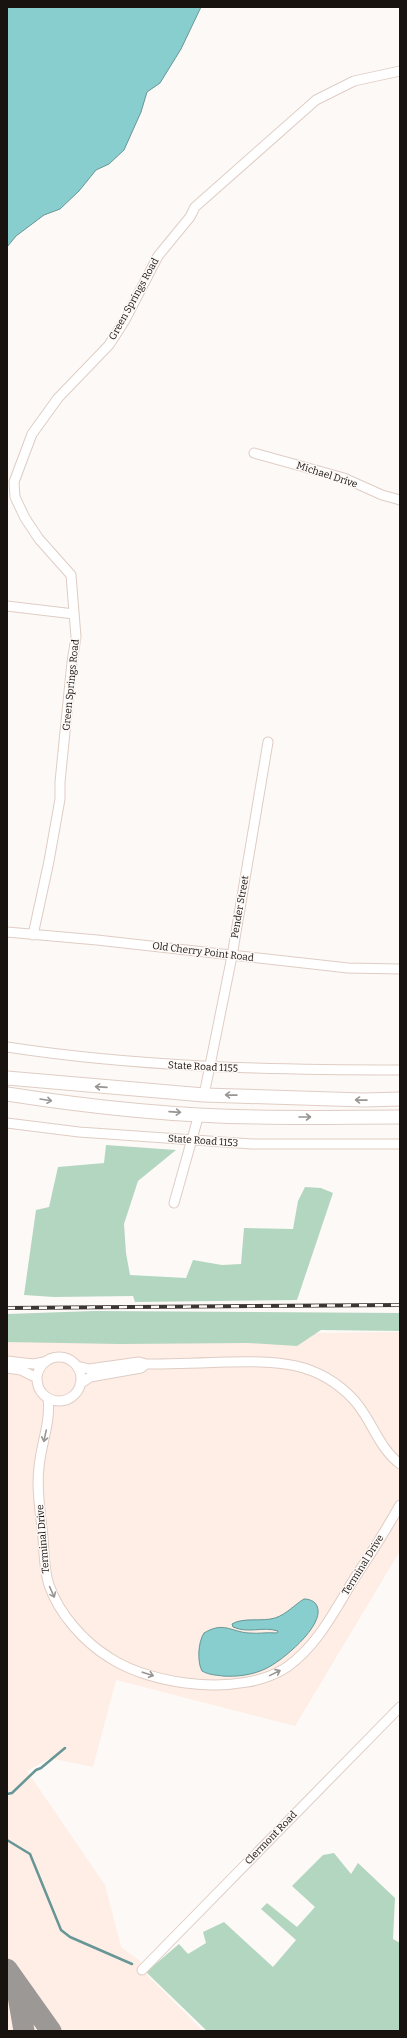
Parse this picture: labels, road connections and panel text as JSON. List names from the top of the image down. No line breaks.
{"streets":{"street":["Green Springs Road","Michael Drive","Pender Street","Old Cherry Point Road","State Road 1155","State Road 1153","Terminal Drive","Clermont Road"]},"crossings":[["Green Springs Road","Old Cherry Point Road"],["Pender Street","Old Cherry Point Road"],["Pender Street","State Road 1155"]]}
